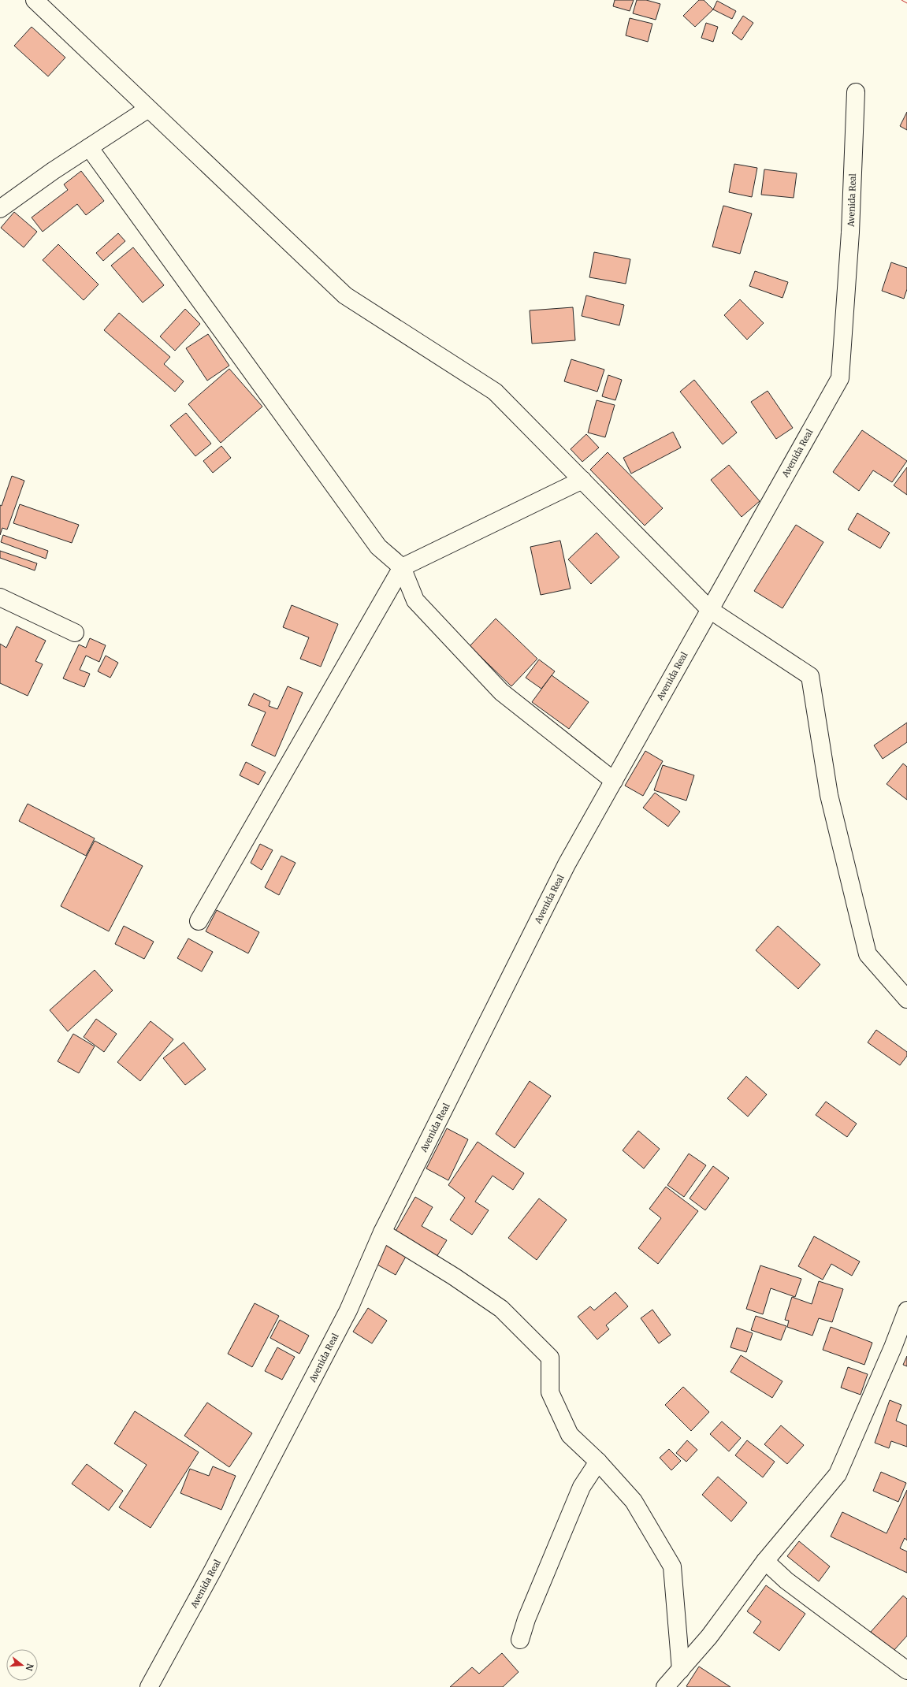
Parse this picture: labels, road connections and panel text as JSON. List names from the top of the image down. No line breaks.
{"streets":{"street":["Avenida Real"]},"north":"right"}
